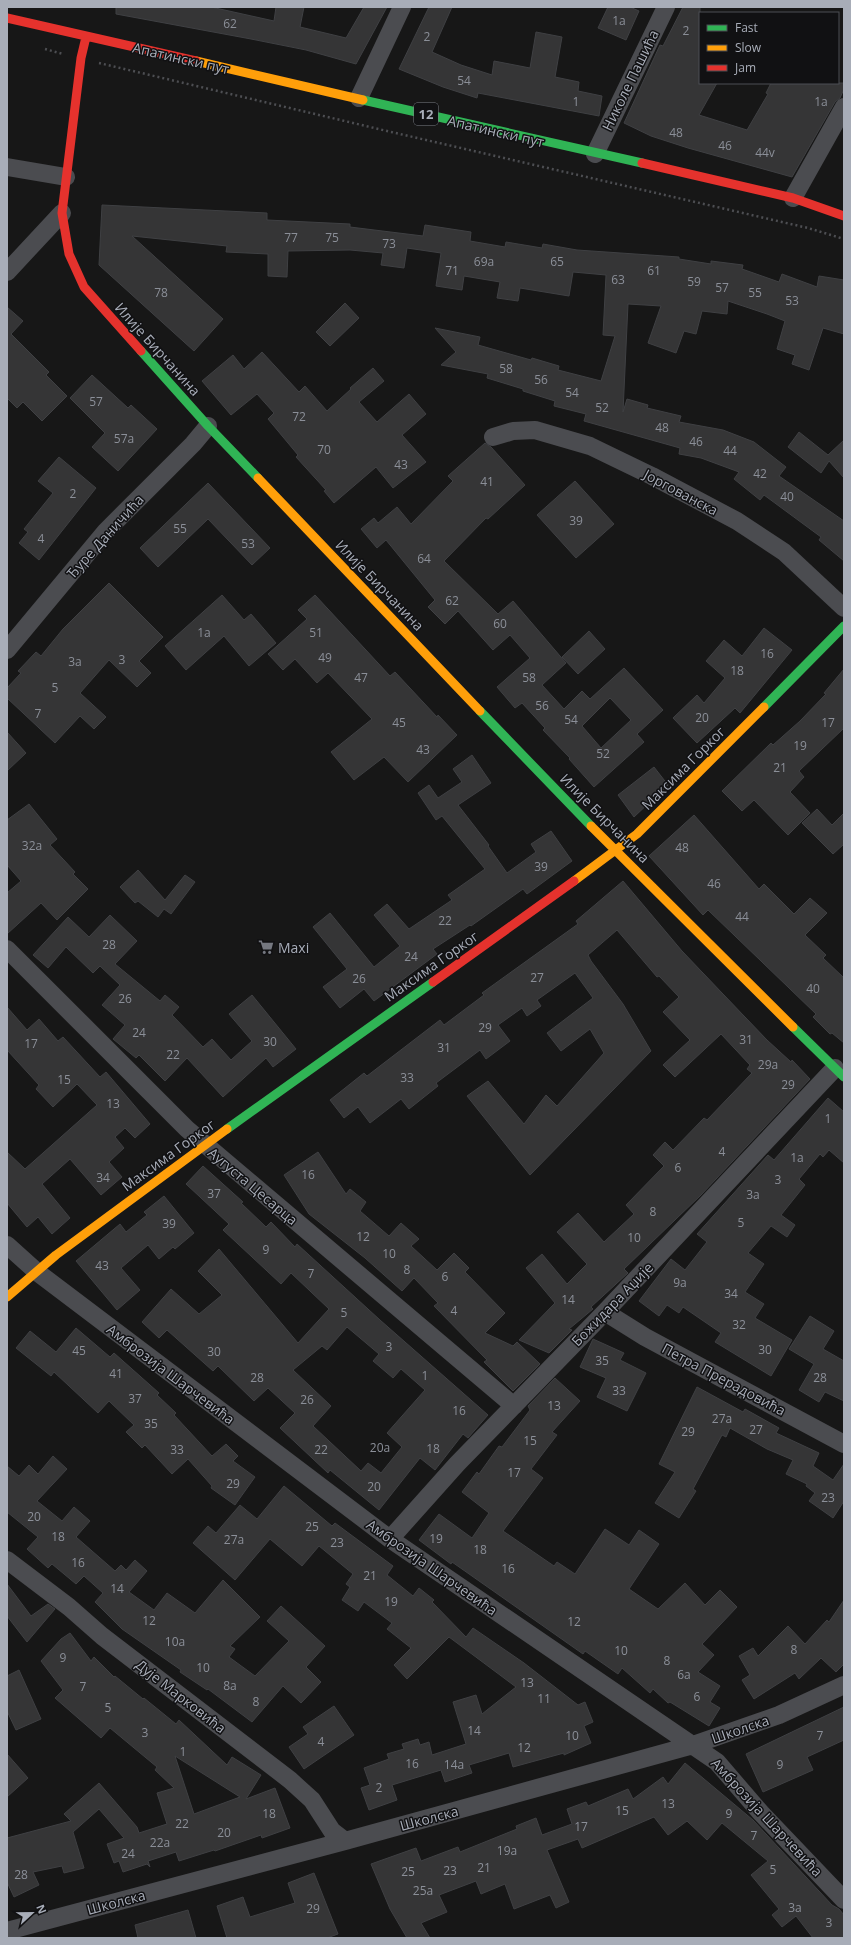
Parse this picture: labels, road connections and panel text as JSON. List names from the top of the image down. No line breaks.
{"streets":{"street":["Апатински пут","Николе Пашића","12","Илије Бирчанина","Јоргованска","Ђуре Даничића","Максима Горког","Аугуста Цесарца","Божидара Аџије","Амброзија Шарчевића","Петра Прерадовића","Дује Марковића","Школска"]},"crossings":[["Апатински пут","Николе Пашића"],["Апатински пут","Илије Бирчанина"],["Илије Бирчанина","Ђуре Даничића"],["Илије Бирчанина","Максима Горког"],["Илије Бирчанина","Божидара Аџије"],["Максима Горког","Аугуста Цесарца"],["Максима Горког","Амброзија Шарчевића"],["Аугуста Цесарца","Божидара Аџије"],["Божидара Аџије","Амброзија Шарчевића"],["Божидара Аџије","Петра Прерадовића"],["Амброзија Шарчевића","Школска"],["Дује Марковића","Школска"]],"places":{"supermarket":["Maxi"]},"house_numbers":["1a","62","2","2","54","1","1a","48","46","44v","77","75","73","69a","65","71","61","63","59","57","78","55","53","58","56","54","57","52","72","48","57a","46","70","44","43","42","41","2","40","39","55","4","53","64","62","60","1a","51","16","49","3","3a","18","47","58","5","56","7","20","54","45","17","19","43","52","21","32a","48","39","46","44","22","28","24","27","26","40","26","29","24","31","30","17","31","22","29a","33","15","29","13","1","4","1a","6","16","34","3","37","3a","8","5","39","12","10","9","10","43","8","7","6","9a","34","14","4","5","32","3","30","45","30","35","41","1","28","28","33","37","26","13","16","27a","35","27","29","15","20a","18","33","22","17","29","20","23","20","25","18","19","27a","23","18","16","16","21","14","19","12","12","10a","8","10","9","8","10","6a","13","8a","7","6","11","8","5","14","3","10","7","4","12","1","16","14a","9","2","13","15","18","9","22","17","20","7","22a","19a","24","21","5","23","25","28","25a","3a","29","3"],"legend":["Fast","Slow","Jam"],"north":"right"}
